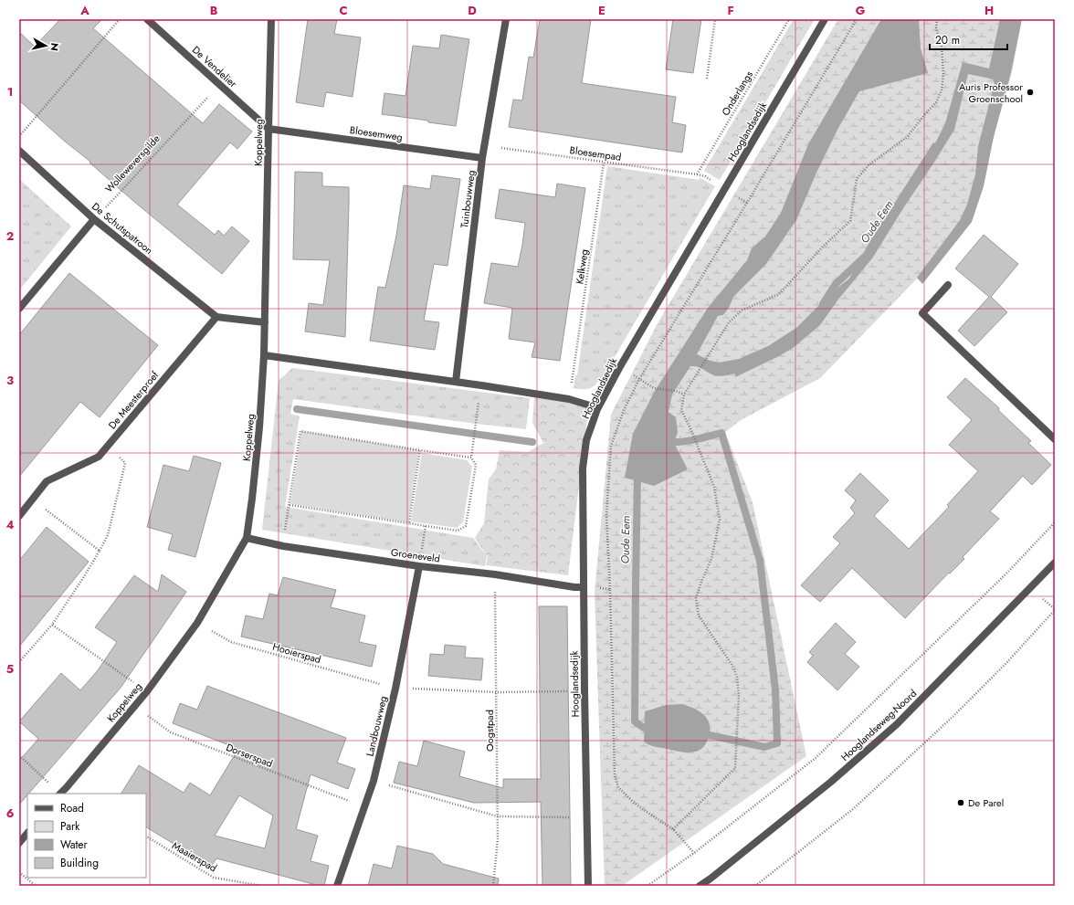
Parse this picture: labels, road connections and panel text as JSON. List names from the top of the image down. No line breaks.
{"streets":{"street":["De Vendelier","Hooglandsedijk","Bloesemweg","Koppelweg","Tuinbouwweg","De Schutspatroon","De Meesterproef","Groeneveld","Hooglandseweg-Noord","Landbouwweg"],"path":["Onderlangs","Bloesempad","Wolleweversgilde","Kelkweg","Hooierspad","Oogstpad","Dorserspad","Maaierspad"]},"crossings":[["De Vendelier","Bloesemweg"],["De Vendelier","Koppelweg"],["De Vendelier","Wolleweversgilde"],["Onderlangs","Bloesempad"],["Hooglandsedijk","Groeneveld"],["Hooglandsedijk","Hooierspad"],["Bloesemweg","Koppelweg"],["Bloesemweg","Tuinbouwweg"],["Koppelweg","Groeneveld"],["Koppelweg","Hooierspad"],["Koppelweg","Dorserspad"],["Bloesempad","Tuinbouwweg"],["Bloesempad","Kelkweg"],["Wolleweversgilde","De Schutspatroon"],["De Schutspatroon","De Meesterproef"],["Groeneveld","Landbouwweg"],["Groeneveld","Oogstpad"],["Hooierspad","Landbouwweg"],["Hooierspad","Oogstpad"],["Landbouwweg","Dorserspad"]],"water":["Oude Eem"],"places":["Auris Professor Groenschool","De Parel"],"legend":["Road","Park","Water","Building"],"scale_bar":"20 m","north":"right","grid":{"columns":["A","B","C","D","E","F","G","H"],"rows":["1","2","3","4","5","6"]}}
